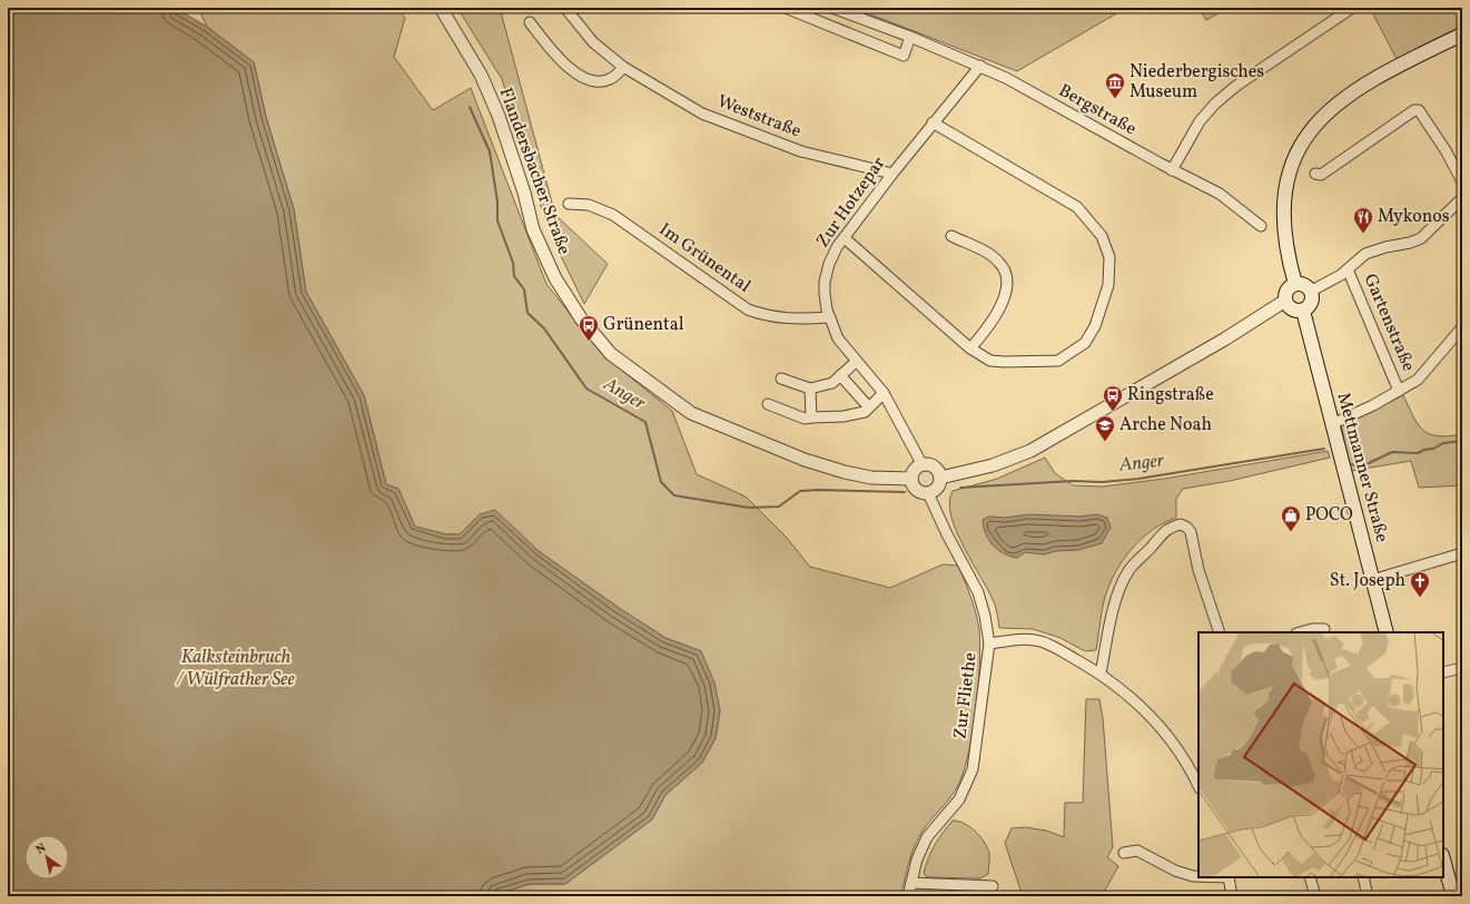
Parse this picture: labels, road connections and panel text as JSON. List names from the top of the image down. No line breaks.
{"streets":{"main road":["Mettmanner Straße"],"street":["Bergstraße","Weststraße","Flandersbacher Straße","Zur Hotzepar","Im Grünental","Gartenstraße","Zur Fliethe"]},"crossings":[["Bergstraße","Zur Hotzepar"],["Weststraße","Zur Hotzepar"],["Flandersbacher Straße","Zur Hotzepar"],["Flandersbacher Straße","Zur Fliethe"],["Zur Hotzepar","Im Grünental"],["Zur Hotzepar","Zur Fliethe"]],"water":["Anger","Kalksteinbruch / Wülfrather See"],"places":{"museum":["Niederbergisches Museum"],"restaurant":["Mykonos"],"bus stop":["Grünental","Ringstraße"],"school or university":["Arche Noah"],"shop":["POCO"],"church":["St. Joseph"]},"north":"top left"}
